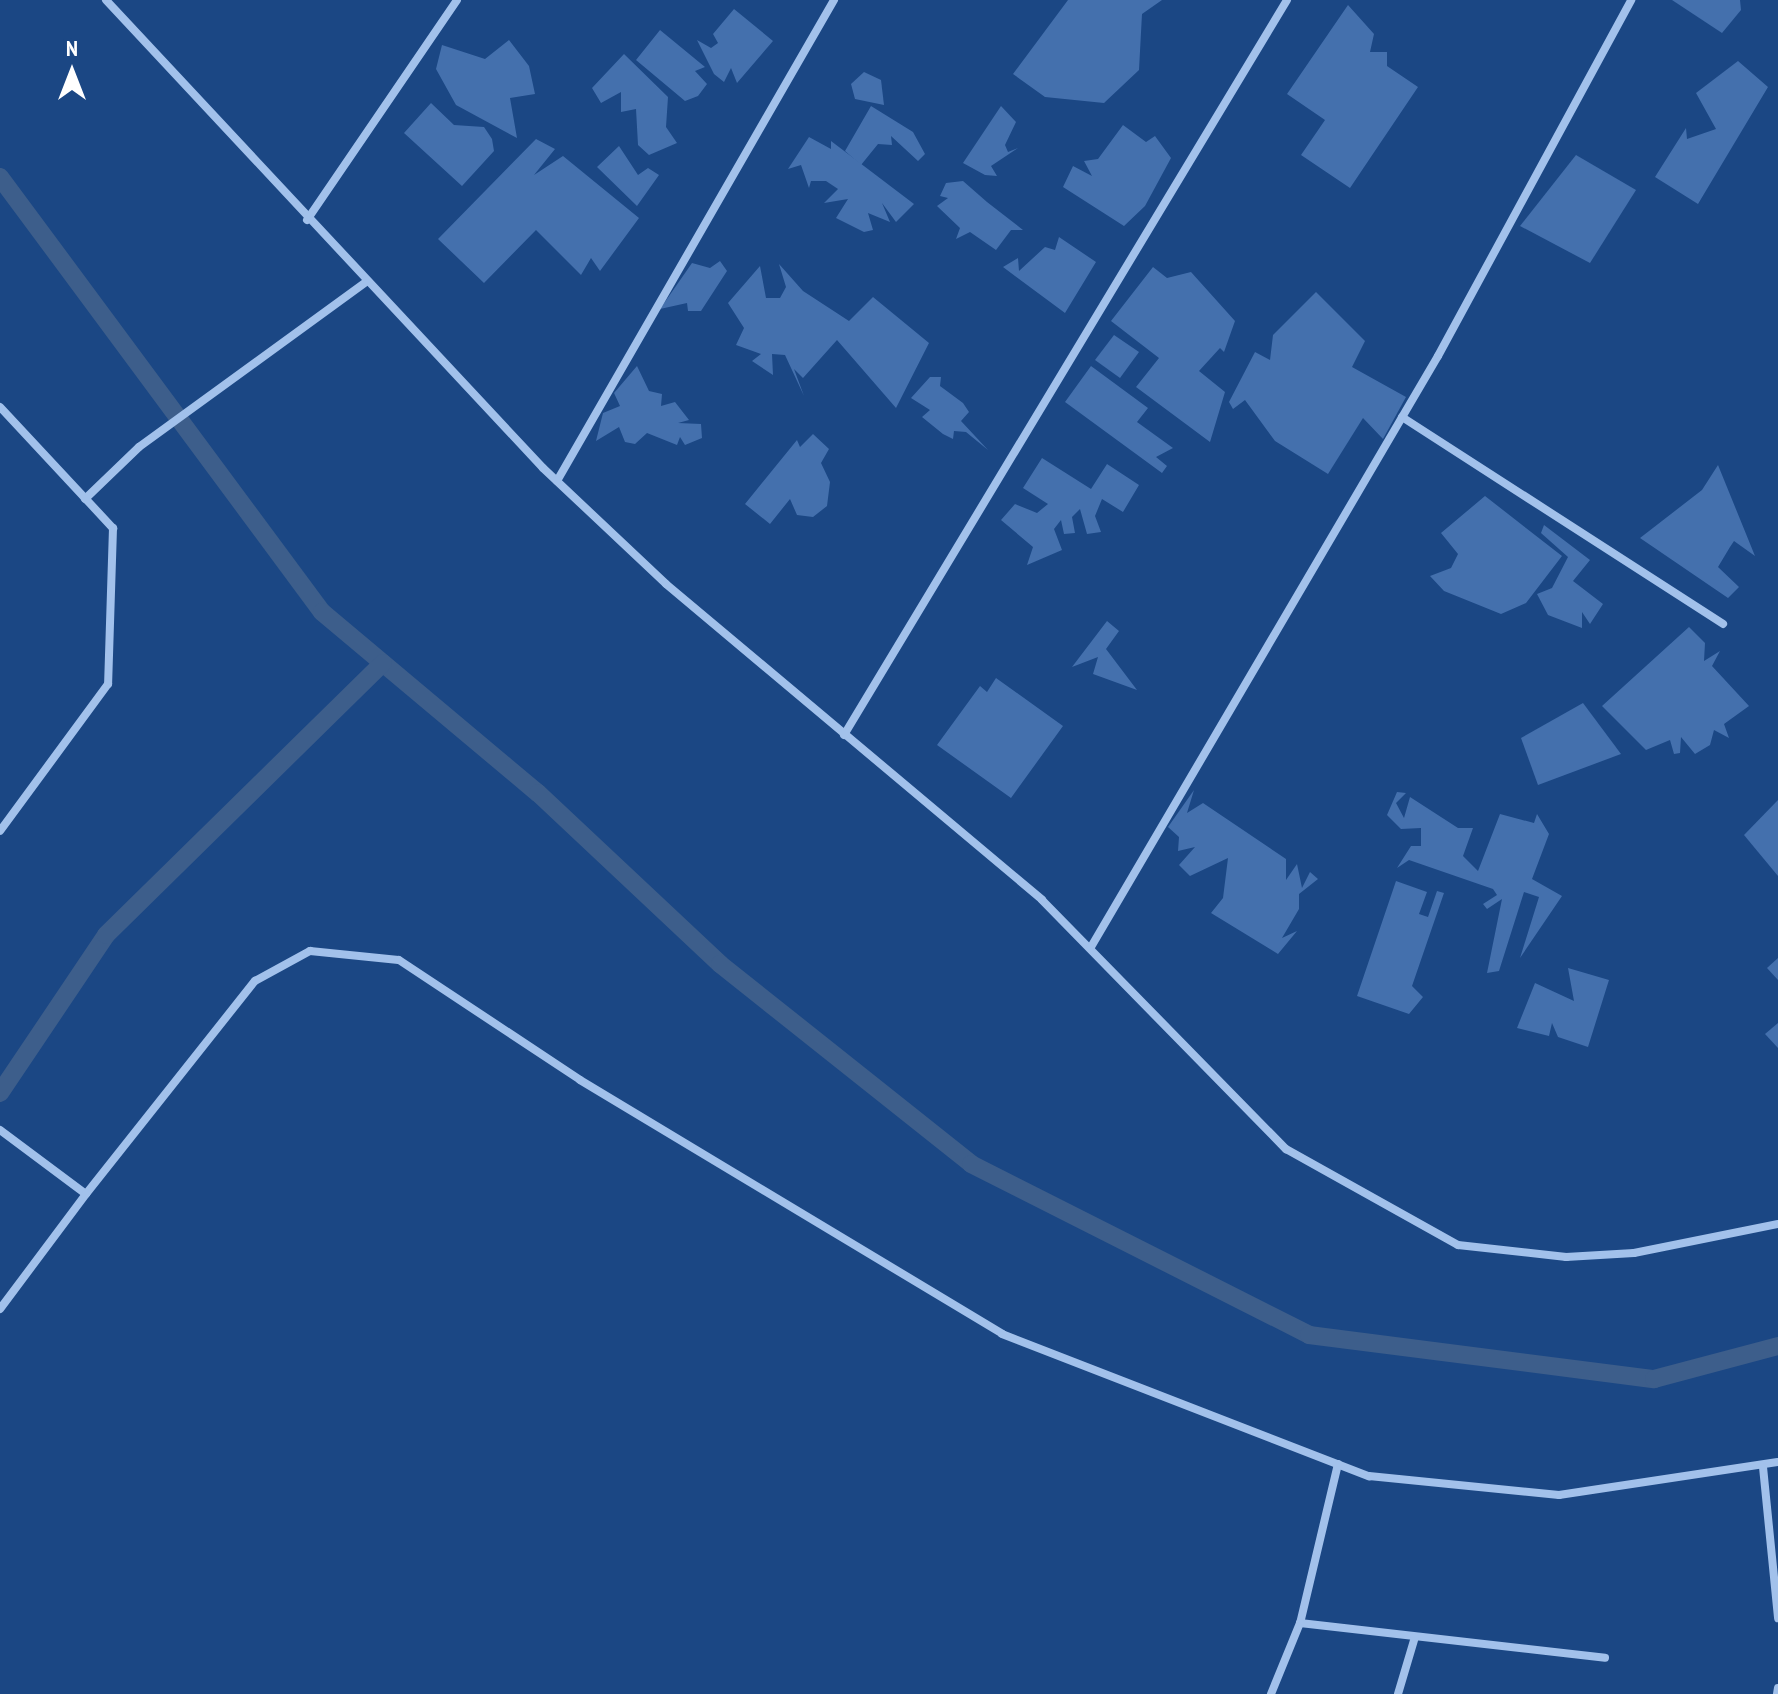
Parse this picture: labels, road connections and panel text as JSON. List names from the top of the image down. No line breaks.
{"north":"top"}
